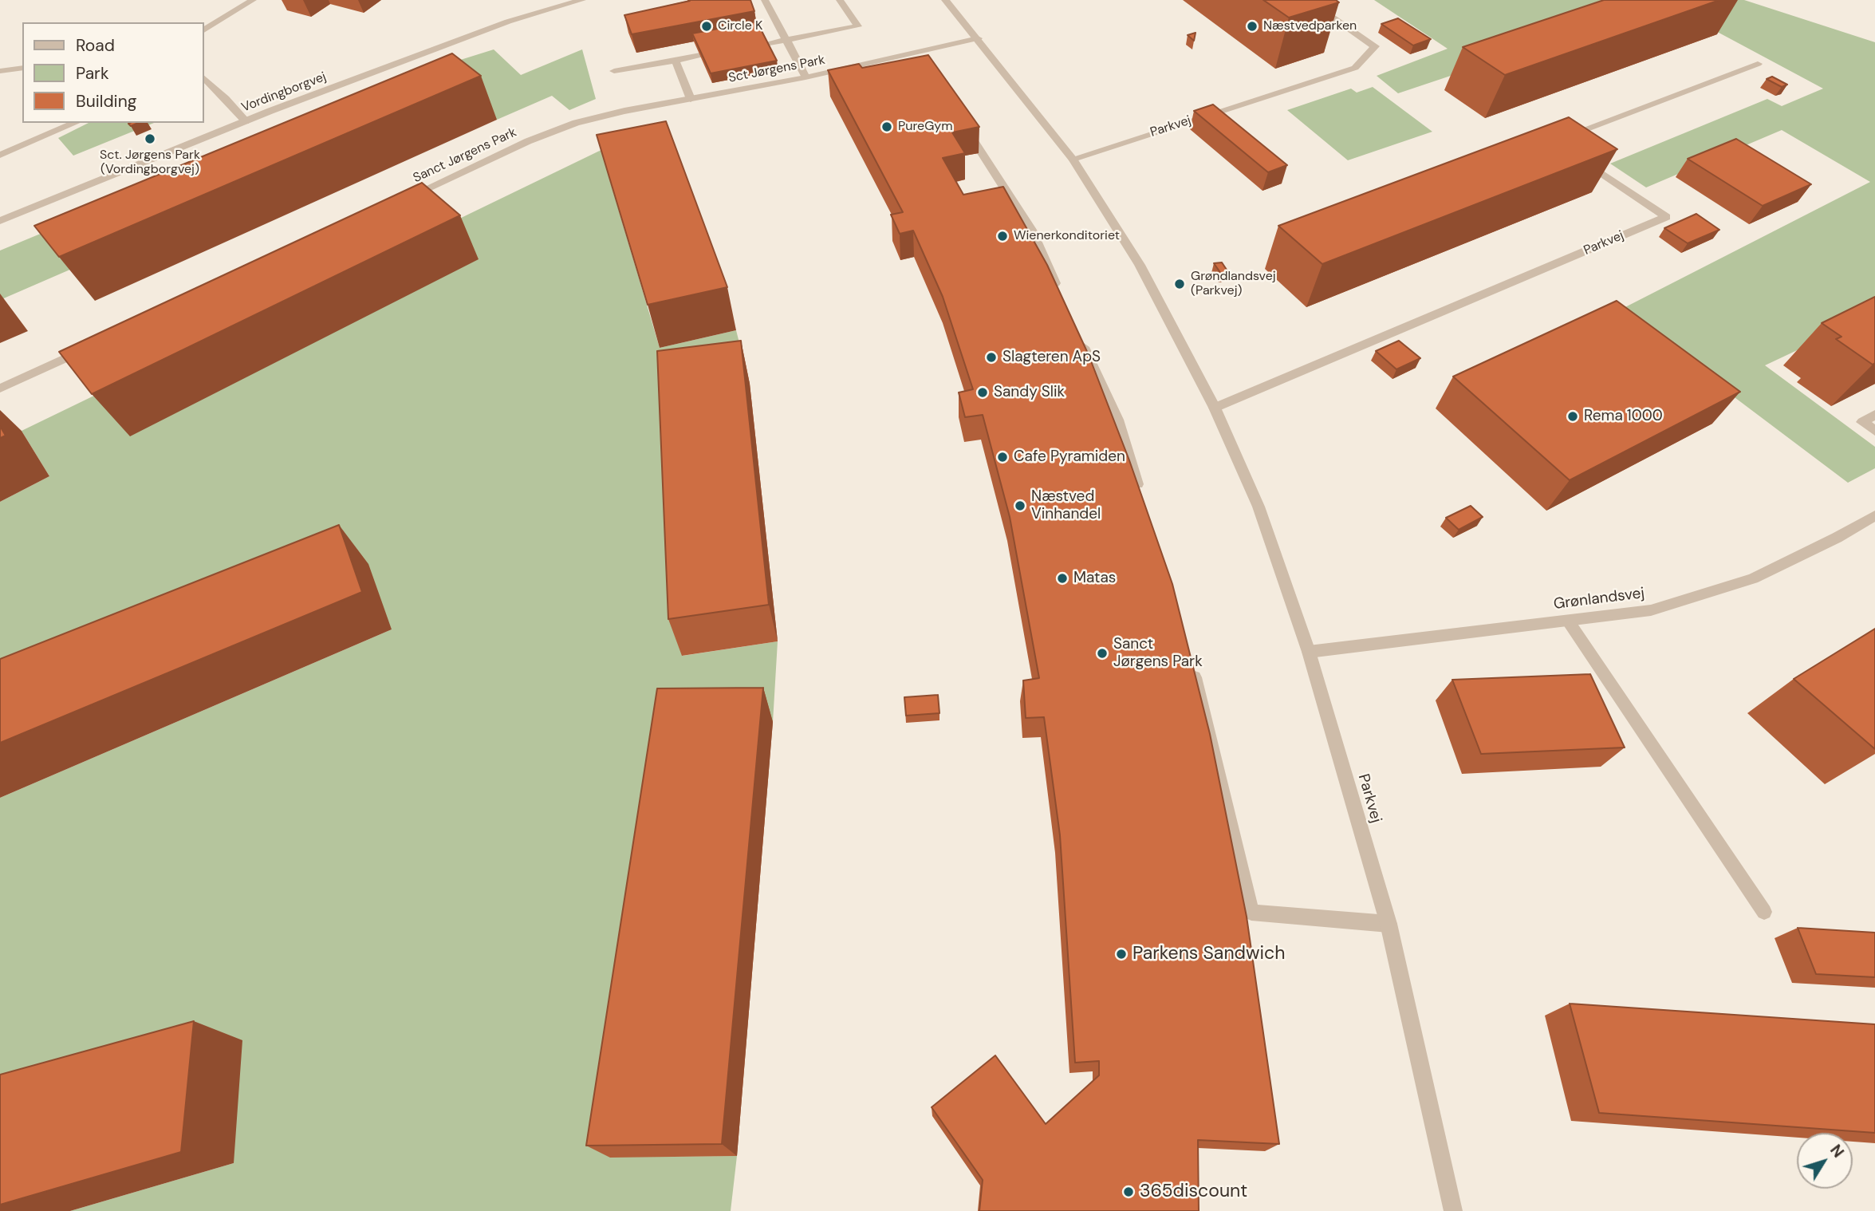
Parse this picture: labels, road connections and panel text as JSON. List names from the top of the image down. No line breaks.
{"streets":{"street":["Sct Jørgens Park","Vordingborgvej","Parkvej","Sanct Jørgens Park","Grønlandsvej"]},"crossings":[["Sct Jørgens Park","Parkvej"],["Sct Jørgens Park","Sanct Jørgens Park"],["Parkvej","Grønlandsvej"]],"places":["Circle K","Næstvedparken","PureGym","Sct. Jørgens Park (Vordingborgvej)","Wienerkonditoriet","Grøndlandsvej (Parkvej)","Slagteren ApS","Sandy Slik","Rema 1000","Cafe Pyramiden","Næstved Vinhandel","Matas","Sanct Jørgens Park","Parkens Sandwich","365discount"],"legend":["Road","Park","Building"],"north":"top right"}
